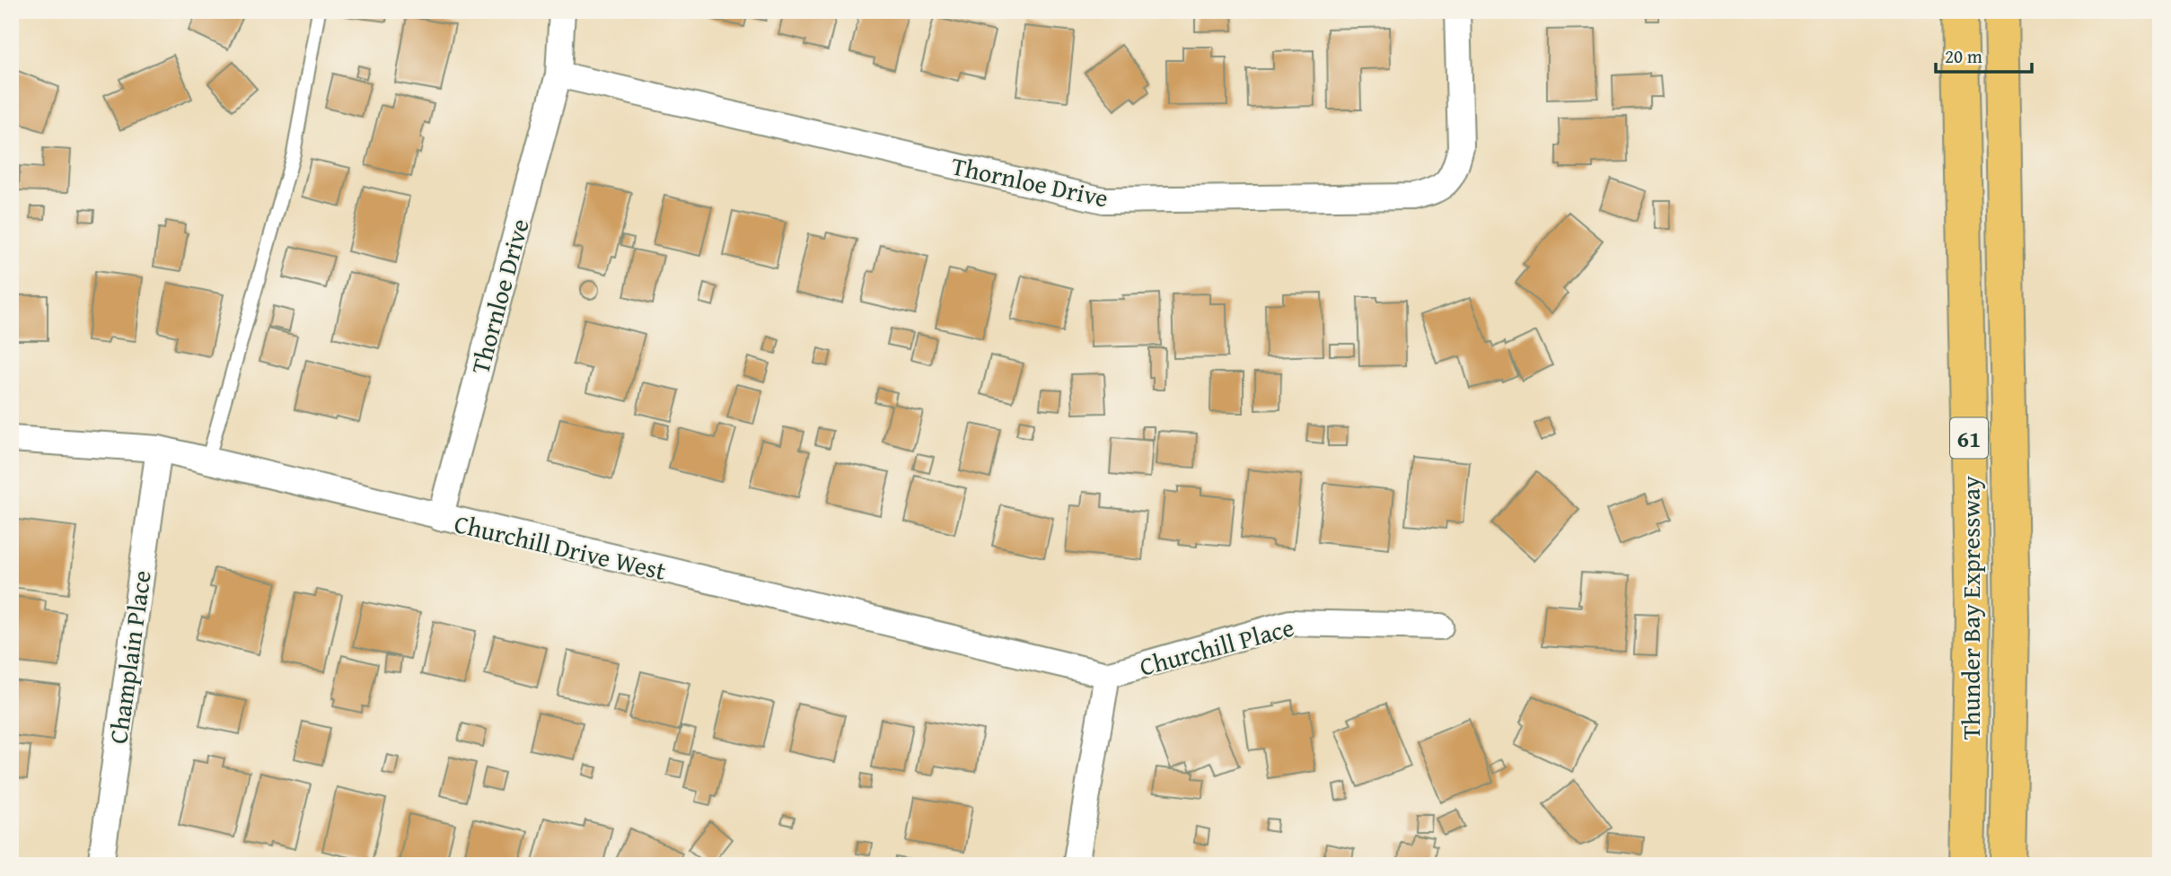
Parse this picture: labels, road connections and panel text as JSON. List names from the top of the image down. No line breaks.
{"streets":{"highway":["61","Thunder Bay Expressway"],"street":["Thornloe Drive","Churchill Drive West","Churchill Place","Champlain Place"]},"crossings":[["Thornloe Drive","Churchill Drive West"],["Churchill Drive West","Churchill Place"],["Churchill Drive West","Champlain Place"]],"scale_bar":"20 m"}
